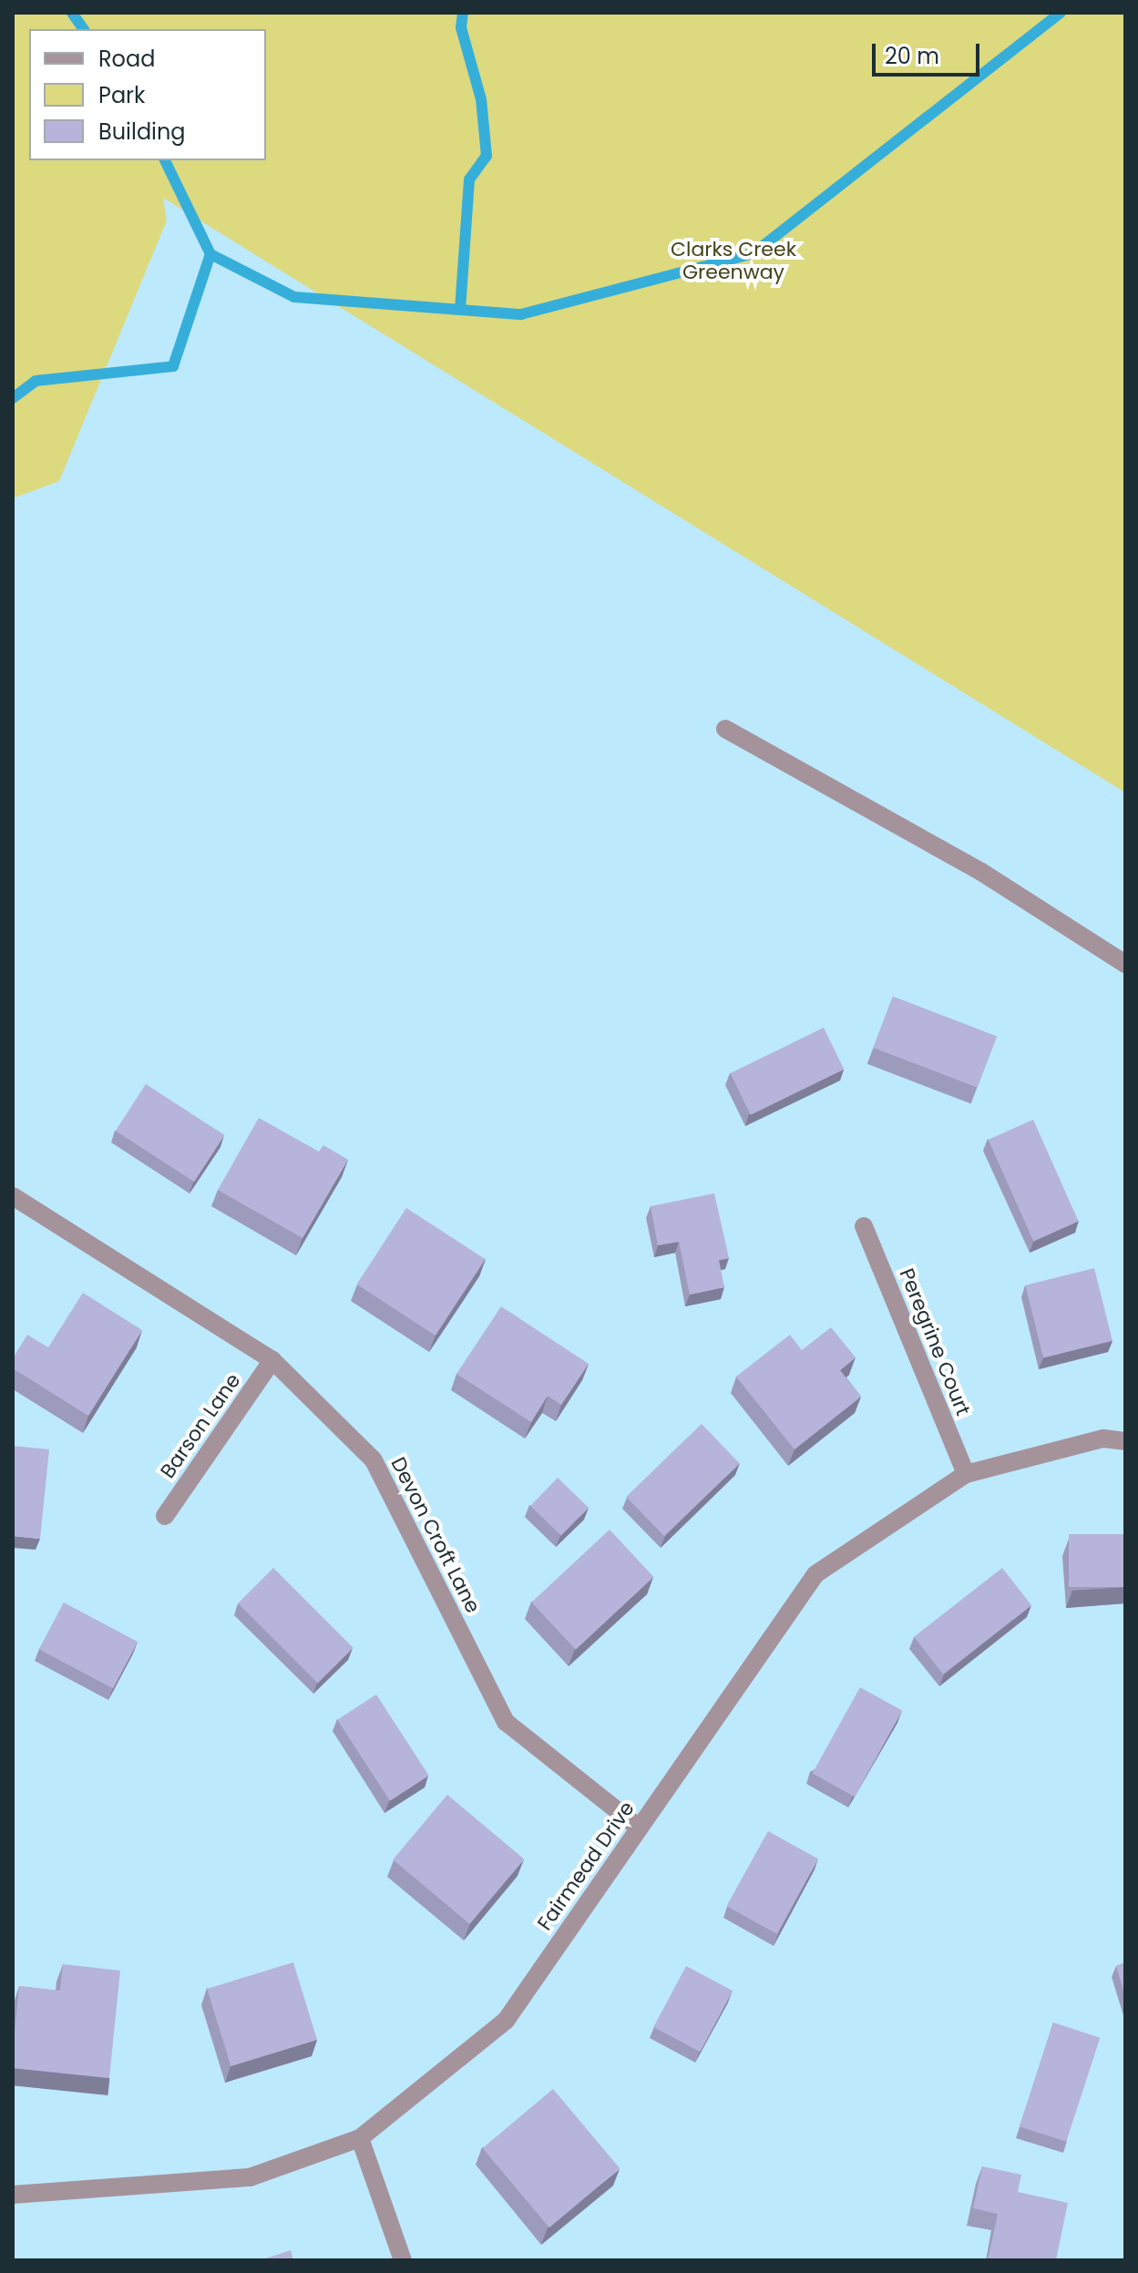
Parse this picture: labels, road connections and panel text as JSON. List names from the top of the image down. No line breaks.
{"streets":{"street":["Peregrine Court","Barson Lane","Devon Croft Lane","Fairmead Drive"]},"crossings":[["Peregrine Court","Fairmead Drive"],["Barson Lane","Devon Croft Lane"],["Devon Croft Lane","Fairmead Drive"]],"parks":["Clarks Creek Greenway"],"legend":["Road","Park","Building"],"scale_bar":"20 m"}
